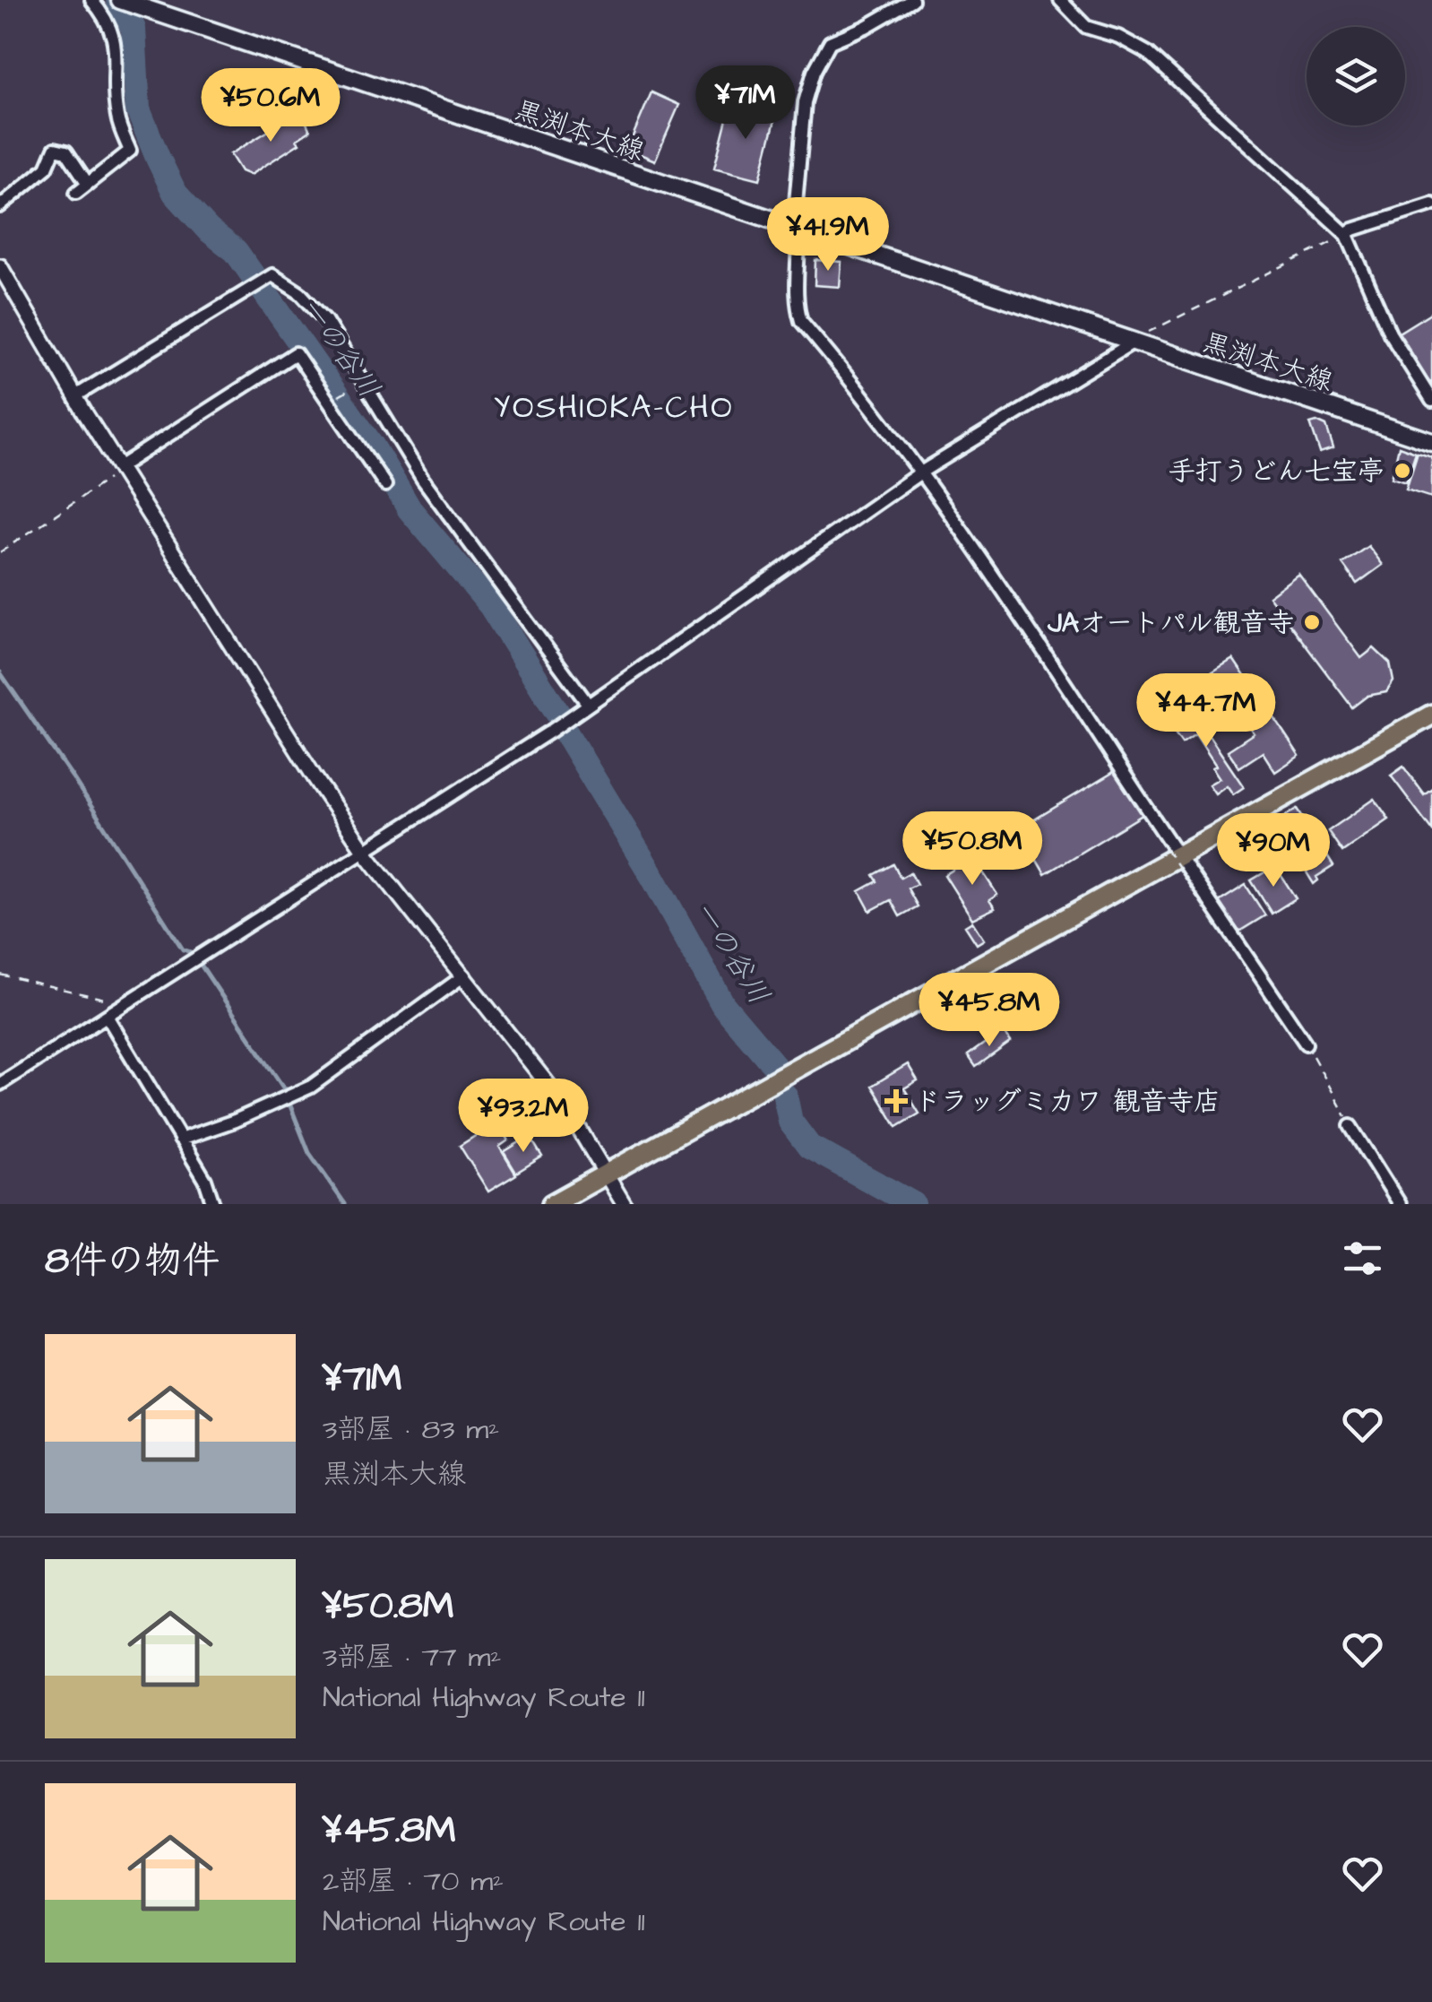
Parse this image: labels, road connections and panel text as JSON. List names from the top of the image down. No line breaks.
{"streets":{"main road":["黒渕本大線"]},"districts":["YOSHIOKA-CHO"],"water":["一の谷川"],"places":{"other":["手打うどん七宝亭","JAオートパル観音寺"],"health":["ドラッグミカワ 観音寺店"]},"page":{"price":["¥71M","¥50.6M","¥41.9M","¥44.7M","¥50.8M","¥90M","¥45.8M","¥93.2M"],"heading":"8件の物件","list":[{"name":"¥71M","note":"3部屋 · 83 m² · 黒渕本大線"},{"name":"¥50.8M","note":"3部屋 · 77 m² · National Highway Route 11"},{"name":"¥45.8M","note":"2部屋 · 70 m² · National Highway Route 11"}]}}
